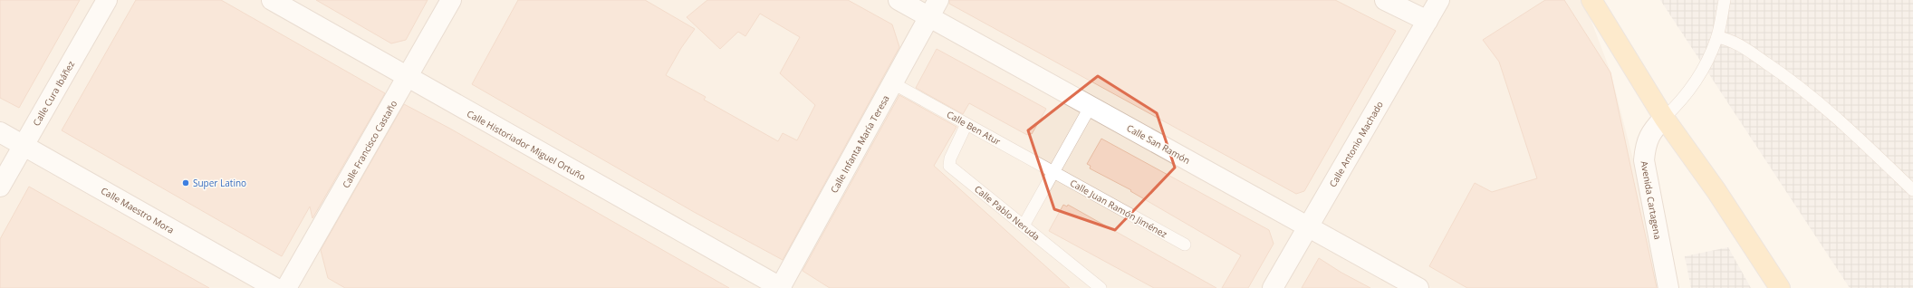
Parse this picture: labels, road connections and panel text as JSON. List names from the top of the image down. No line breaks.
{"streets":{"street":["Calle Cura Ibáñez","Calle Francisco Castaño","Calle Infanta María Teresa","Calle San Ramón","Calle Antonio Machado","Calle Historiador Miguel Ortuño","Avenida Cartagena","Calle Maestro Mora"],"lane":["Calle Ben Atur","Calle Juan Ramón Jiménez","Calle Pablo Neruda"]},"crossings":[["Calle Cura Ibáñez","Calle Maestro Mora"],["Calle Ben Atur","Calle Infanta María Teresa"],["Calle Ben Atur","Calle Juan Ramón Jiménez"],["Calle Ben Atur","Calle Pablo Neruda"],["Calle Francisco Castaño","Calle Historiador Miguel Ortuño"],["Calle Infanta María Teresa","Calle San Ramón"],["Calle Infanta María Teresa","Calle Historiador Miguel Ortuño"],["Calle San Ramón","Calle Antonio Machado"]],"places":["Super Latino"]}
